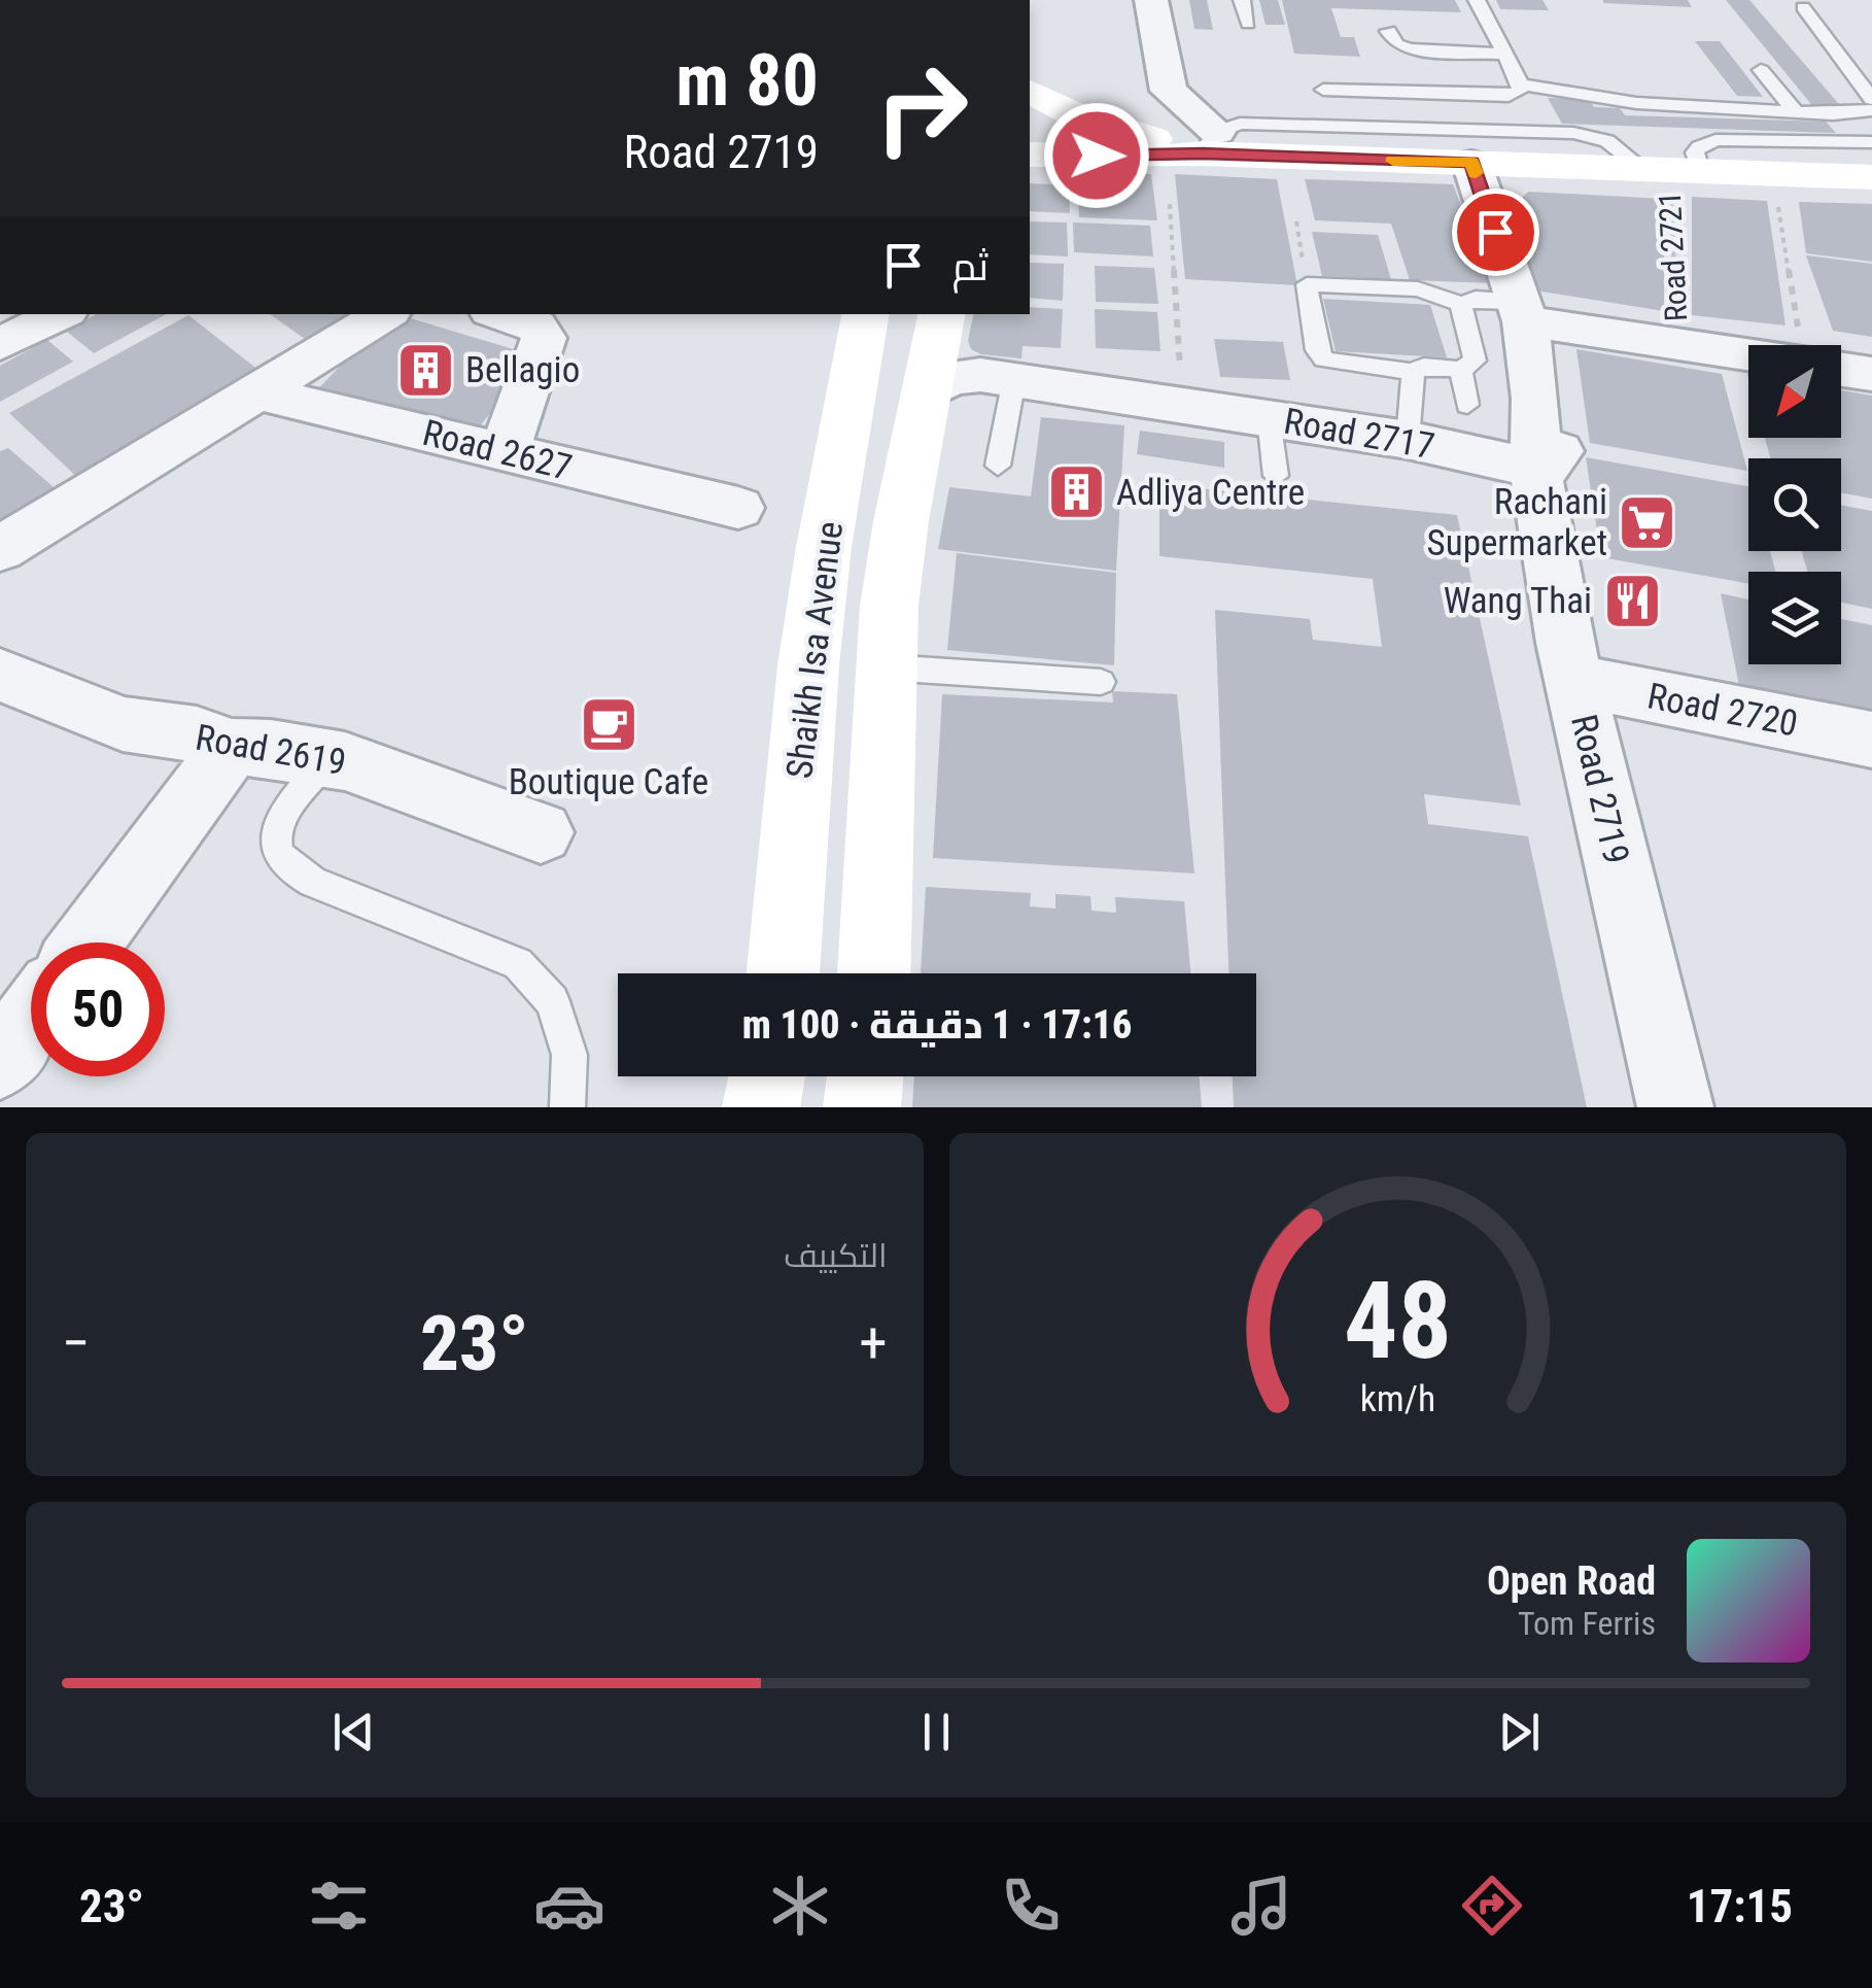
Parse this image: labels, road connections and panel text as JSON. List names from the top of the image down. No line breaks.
{"streets":{"main road":["Shaikh Isa Avenue"],"street":["Road 2721","Road 2717","Road 2627","Road 2720","Road 2619","Road 2719"]},"crossings":[["Road 2721","Road 2717"],["Road 2721","Road 2719"],["Road 2717","Shaikh Isa Avenue"],["Road 2717","Road 2719"],["Road 2720","Road 2719"]],"places":{"building":["Bellagio","Adliya Centre"],"supermarket":["Rachani Supermarket"],"restaurant":["Wang Thai"],"cafe":["Boutique Cafe"]},"north":"bottom left","page":{"turn":["80 m","Road 2719"],"then":"ثم","limit":"50","trip":"17:16 · 1 دقيقة · 100 m","tile":"التكييف","heat":["−","23°","+"],"song":["Open Road","Tom Ferris"],"tabs":["17:15","23°"],"gauge":["48","km/h"]}}
